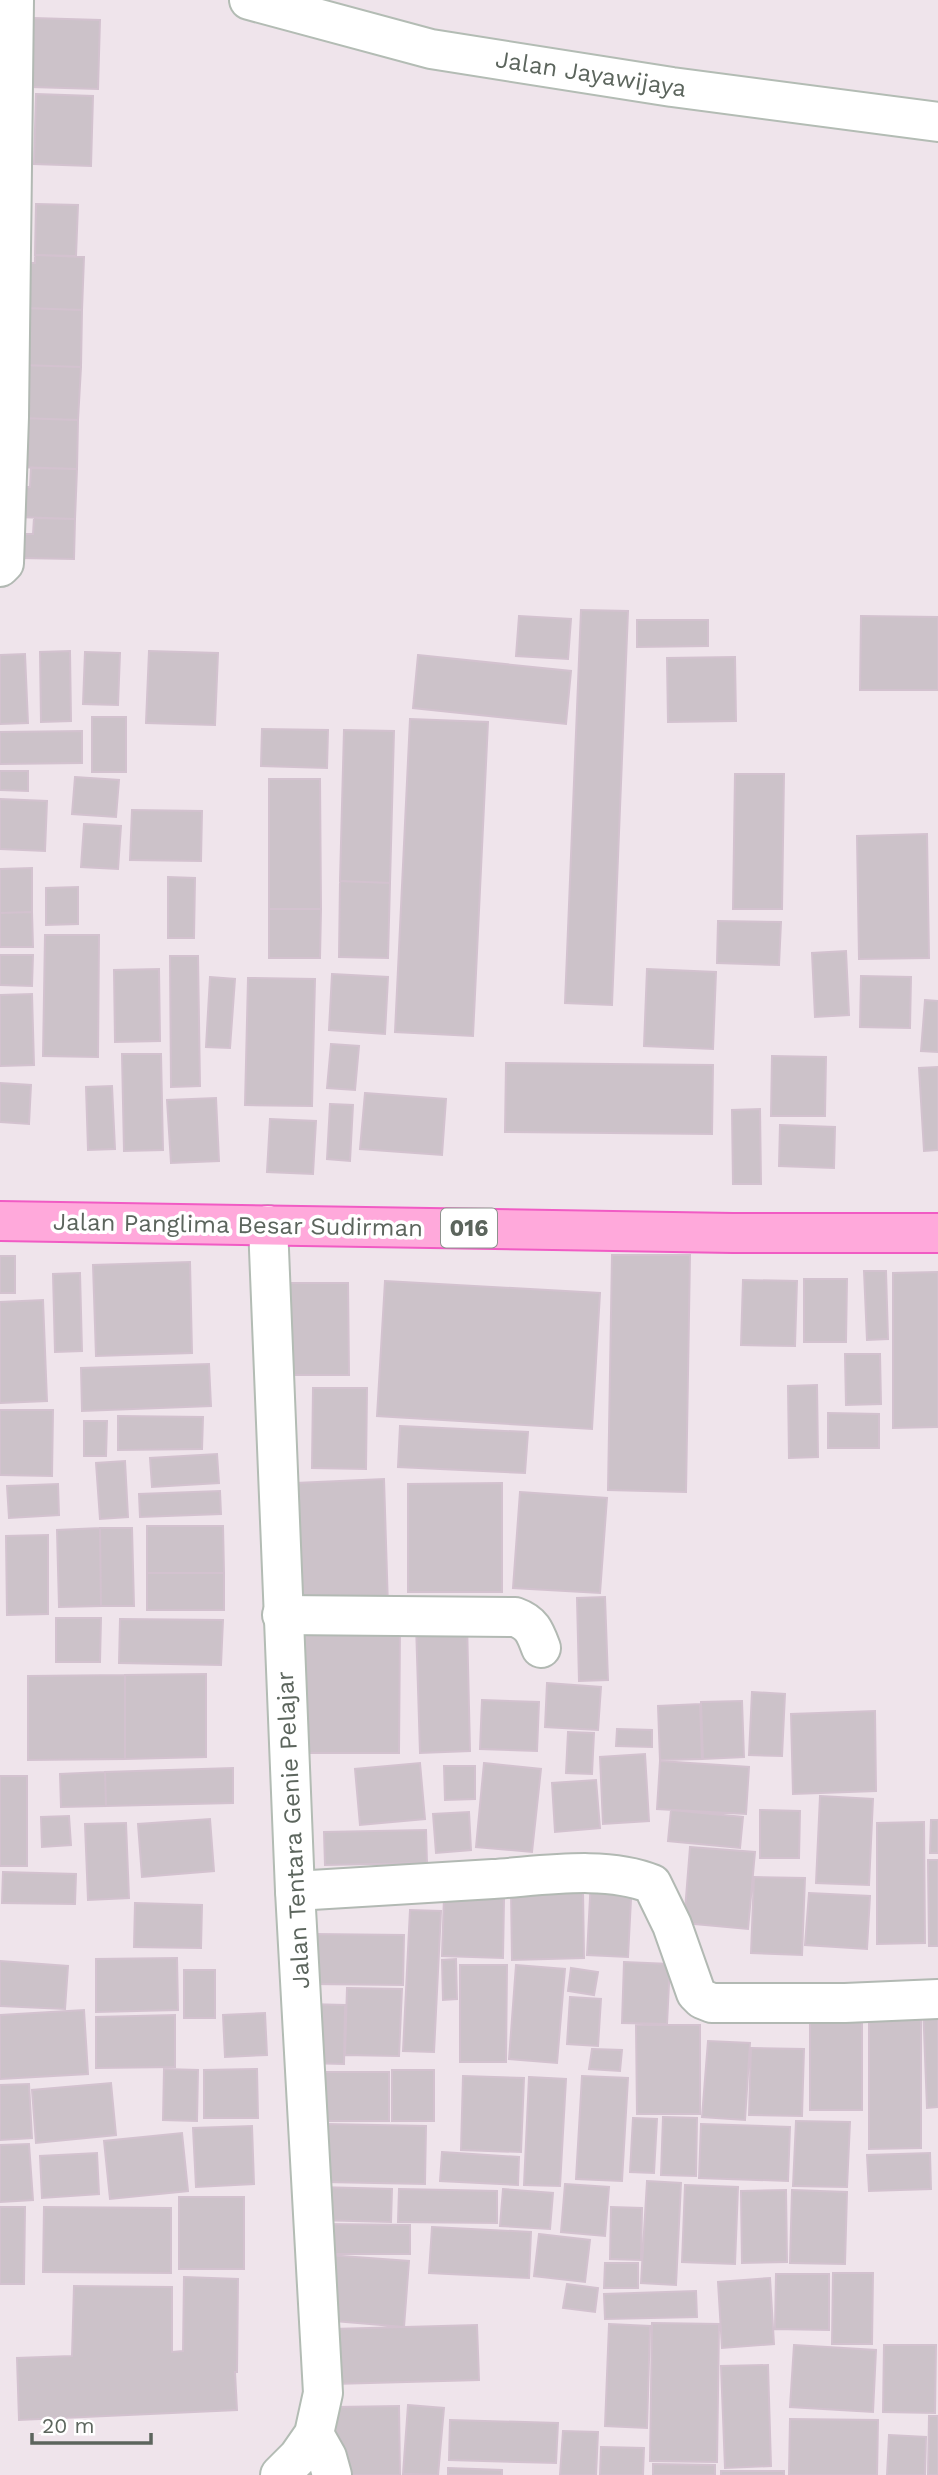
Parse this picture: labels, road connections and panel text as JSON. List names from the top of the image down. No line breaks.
{"streets":{"main road":["Jalan Panglima Besar Sudirman","016"],"street":["Jalan Jayawijaya","Jalan Tentara Genie Pelajar"]},"crossings":[["Jalan Panglima Besar Sudirman","Jalan Tentara Genie Pelajar"]],"scale_bar":"20 m"}
